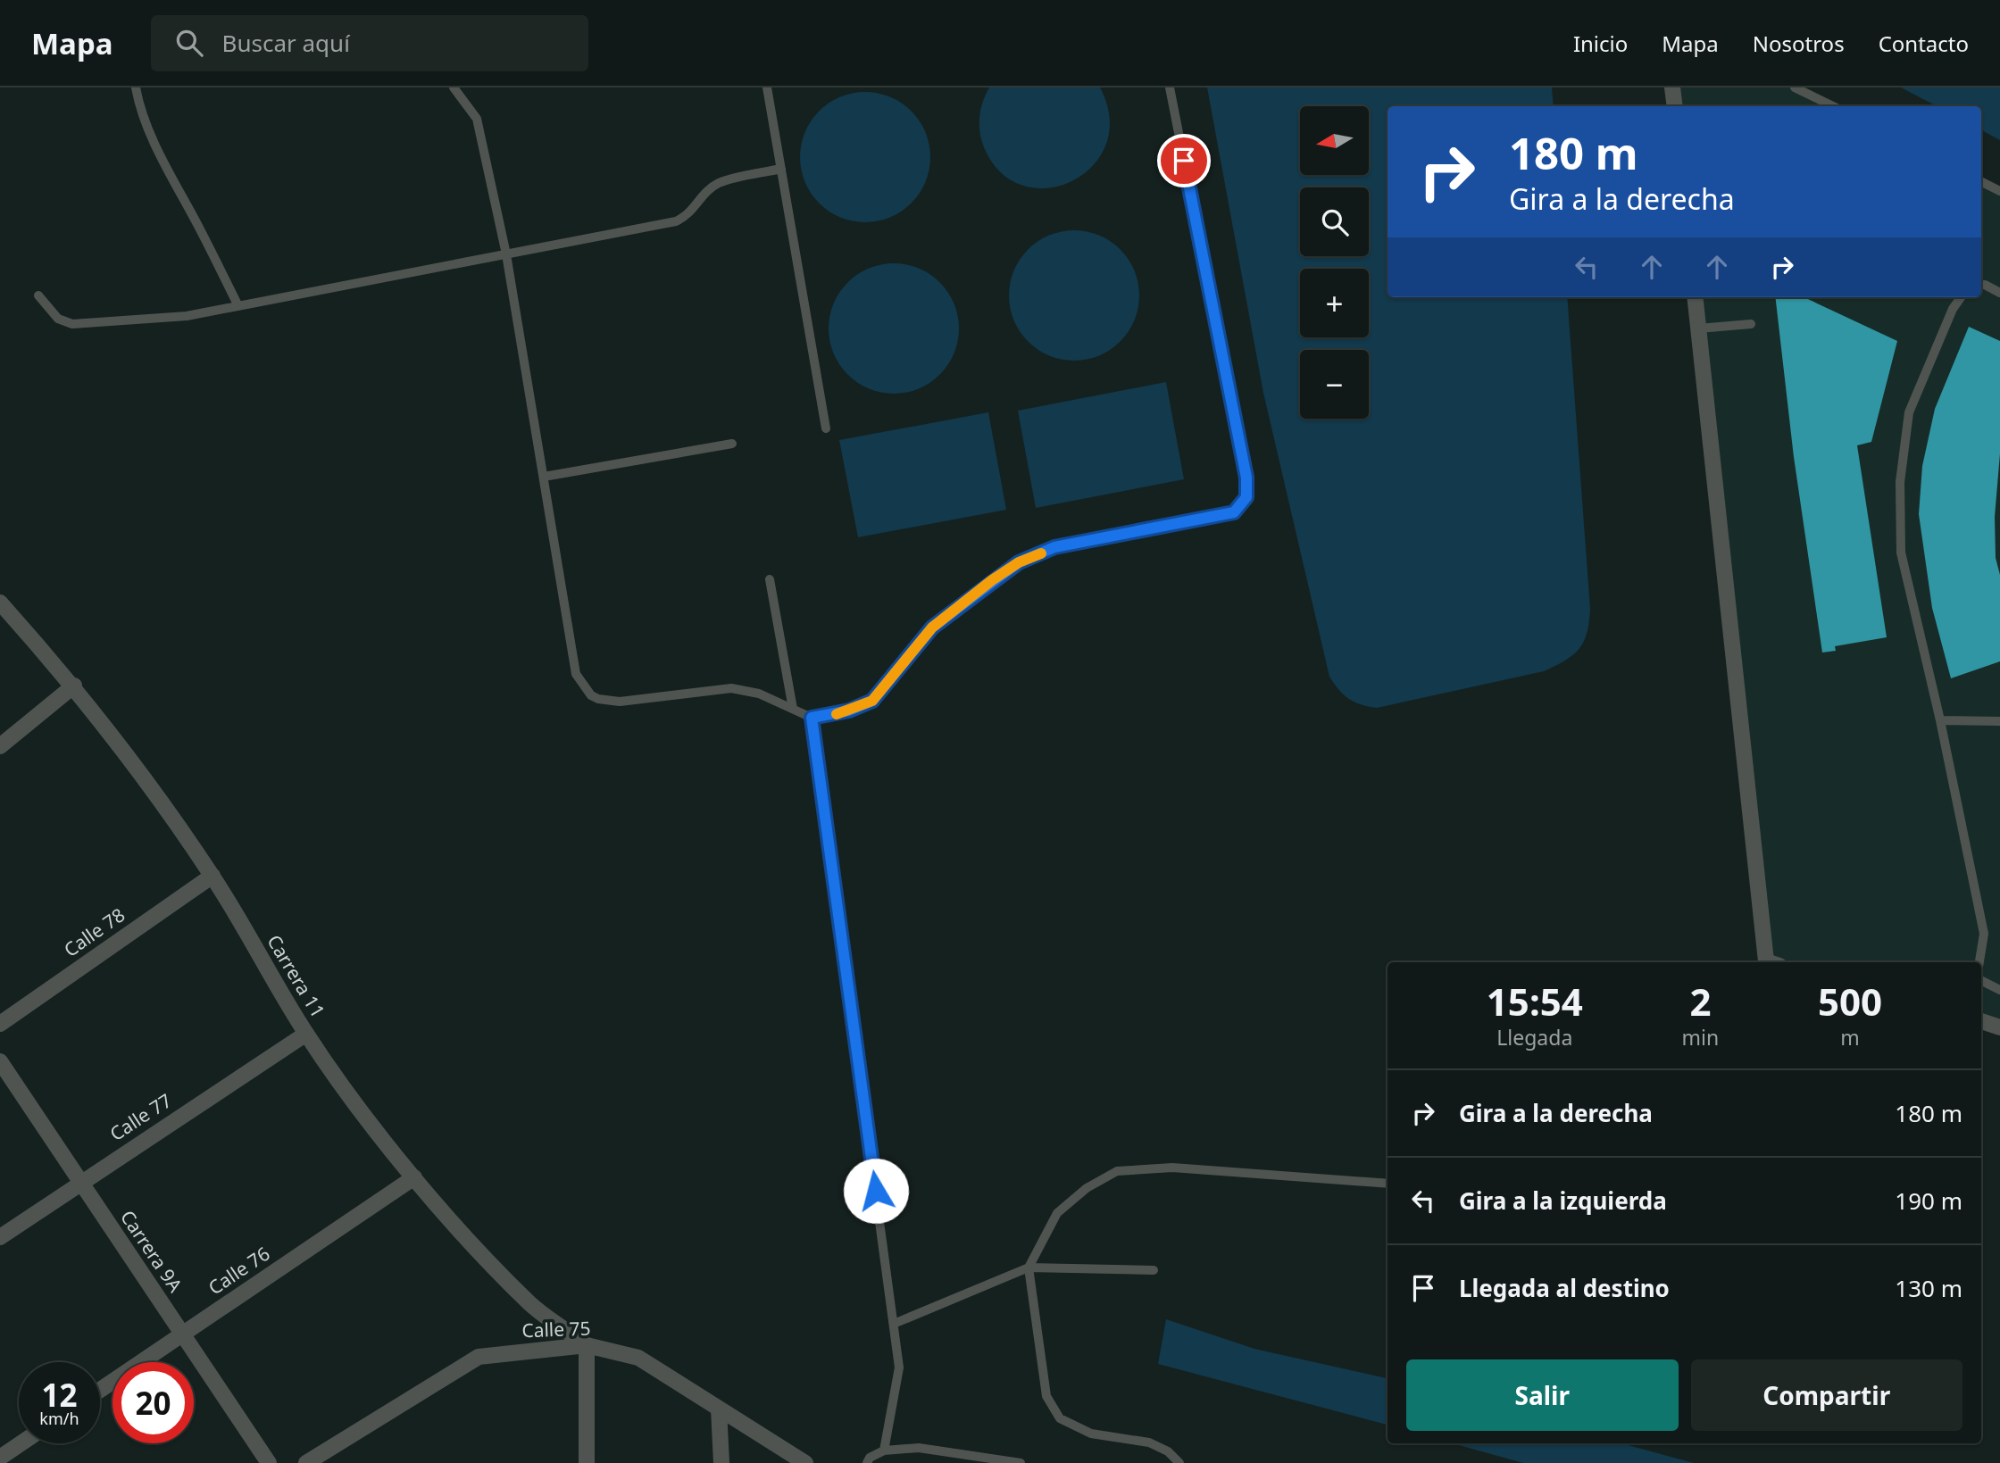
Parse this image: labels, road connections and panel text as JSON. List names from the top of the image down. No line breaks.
{"streets":{"street":["Calle 78","Carrera 11","Calle 77","Carrera 9A","Calle 76","Calle 75"]},"crossings":[["Calle 78","Carrera 11"],["Carrera 11","Calle 77"],["Carrera 11","Calle 76"],["Carrera 11","Calle 75"],["Calle 77","Carrera 9A"],["Carrera 9A","Calle 76"]],"north":"left","page":{"header":"Mapa","search":"Buscar aquí","nav":["Inicio","Mapa","Nosotros","Contacto"],"map_buttons":["+","−"],"turn":["180 m","Gira a la derecha"],"eta":["15:54","Llegada","2","min","500","m"],"list":[{"name":"Gira a la derecha","value":"180 m"},{"name":"Gira a la izquierda","value":"190 m"},{"name":"Llegada al destino","value":"130 m"}],"buttons":["Salir","Compartir"],"speed":"12 km/h","limit":"20"}}
